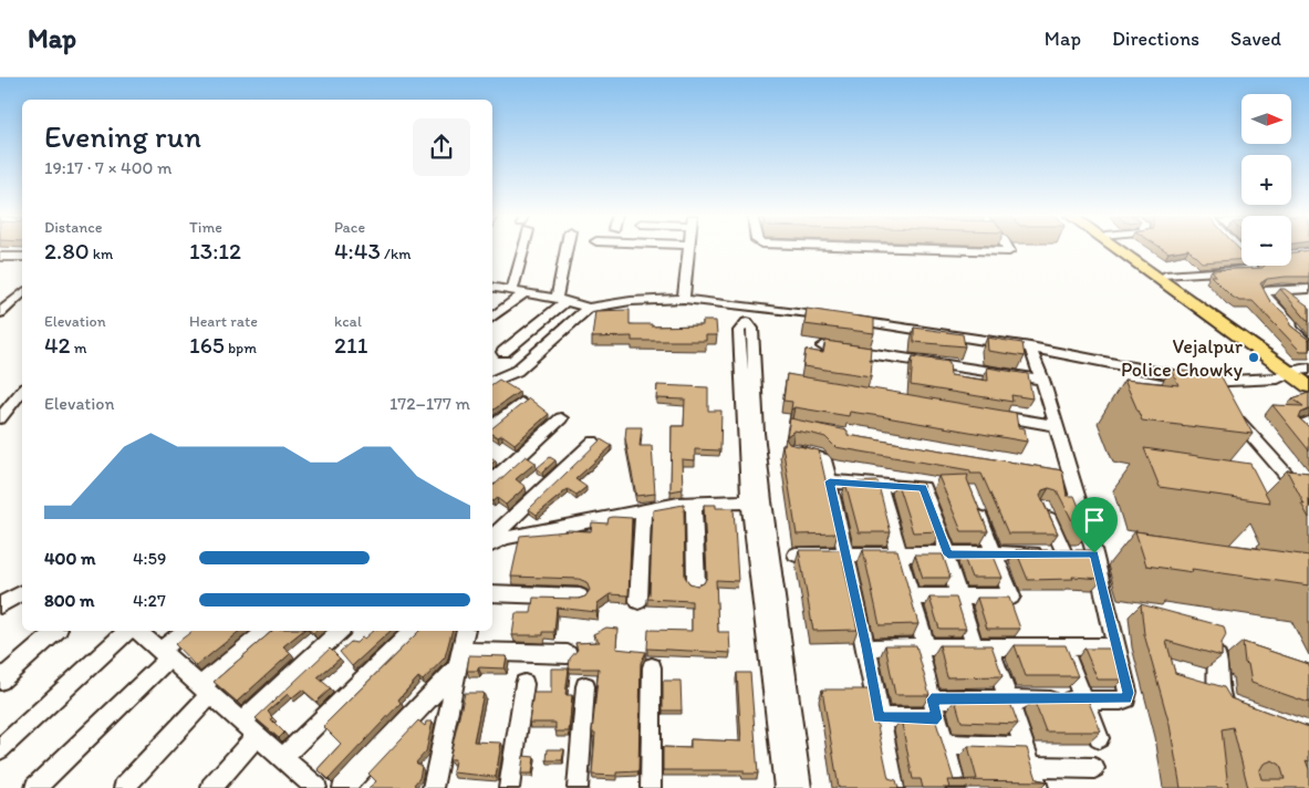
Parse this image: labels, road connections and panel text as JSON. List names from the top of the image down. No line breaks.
{"places":["Vejalpur Police Chowky"],"north":"right","page":{"header":"Map","nav":["Map","Directions","Saved"],"map_buttons":["+","−"],"heading":["Evening run","19:17 · 7 × 400 m"],"stats":[["Distance","2.80 km"],["Time","13:12"],["Pace","4:43 /km"],["Elevation","42 m"],["Heart rate","165 bpm"],["kcal","211"]],"chart":["Elevation","172–177 m"],"list":[{"name":"400 m","note":"4:59"},{"name":"800 m","note":"4:27"}]}}
